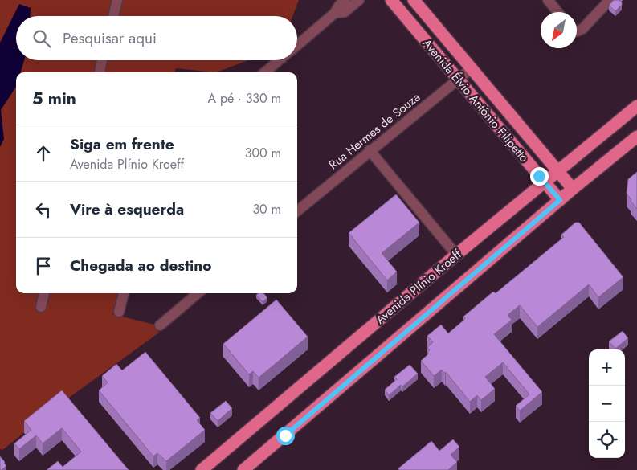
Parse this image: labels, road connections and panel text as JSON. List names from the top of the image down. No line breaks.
{"streets":{"main road":["Avenida Élvio Antônio Filipetto","Avenida Plínio Kroeff"],"street":["Rua Hermes de Souza"]},"crossings":[["Avenida Élvio Antônio Filipetto","Rua Hermes de Souza"],["Avenida Élvio Antônio Filipetto","Avenida Plínio Kroeff"]],"north":"bottom left","page":{"search":"Pesquisar aqui","heading":["5 min","A pé · 330 m"],"list":[["Siga em frente","Avenida Plínio Kroeff","300 m"],["Vire à esquerda","30 m"],"Chegada ao destino"],"map_buttons":["+","−"]}}
